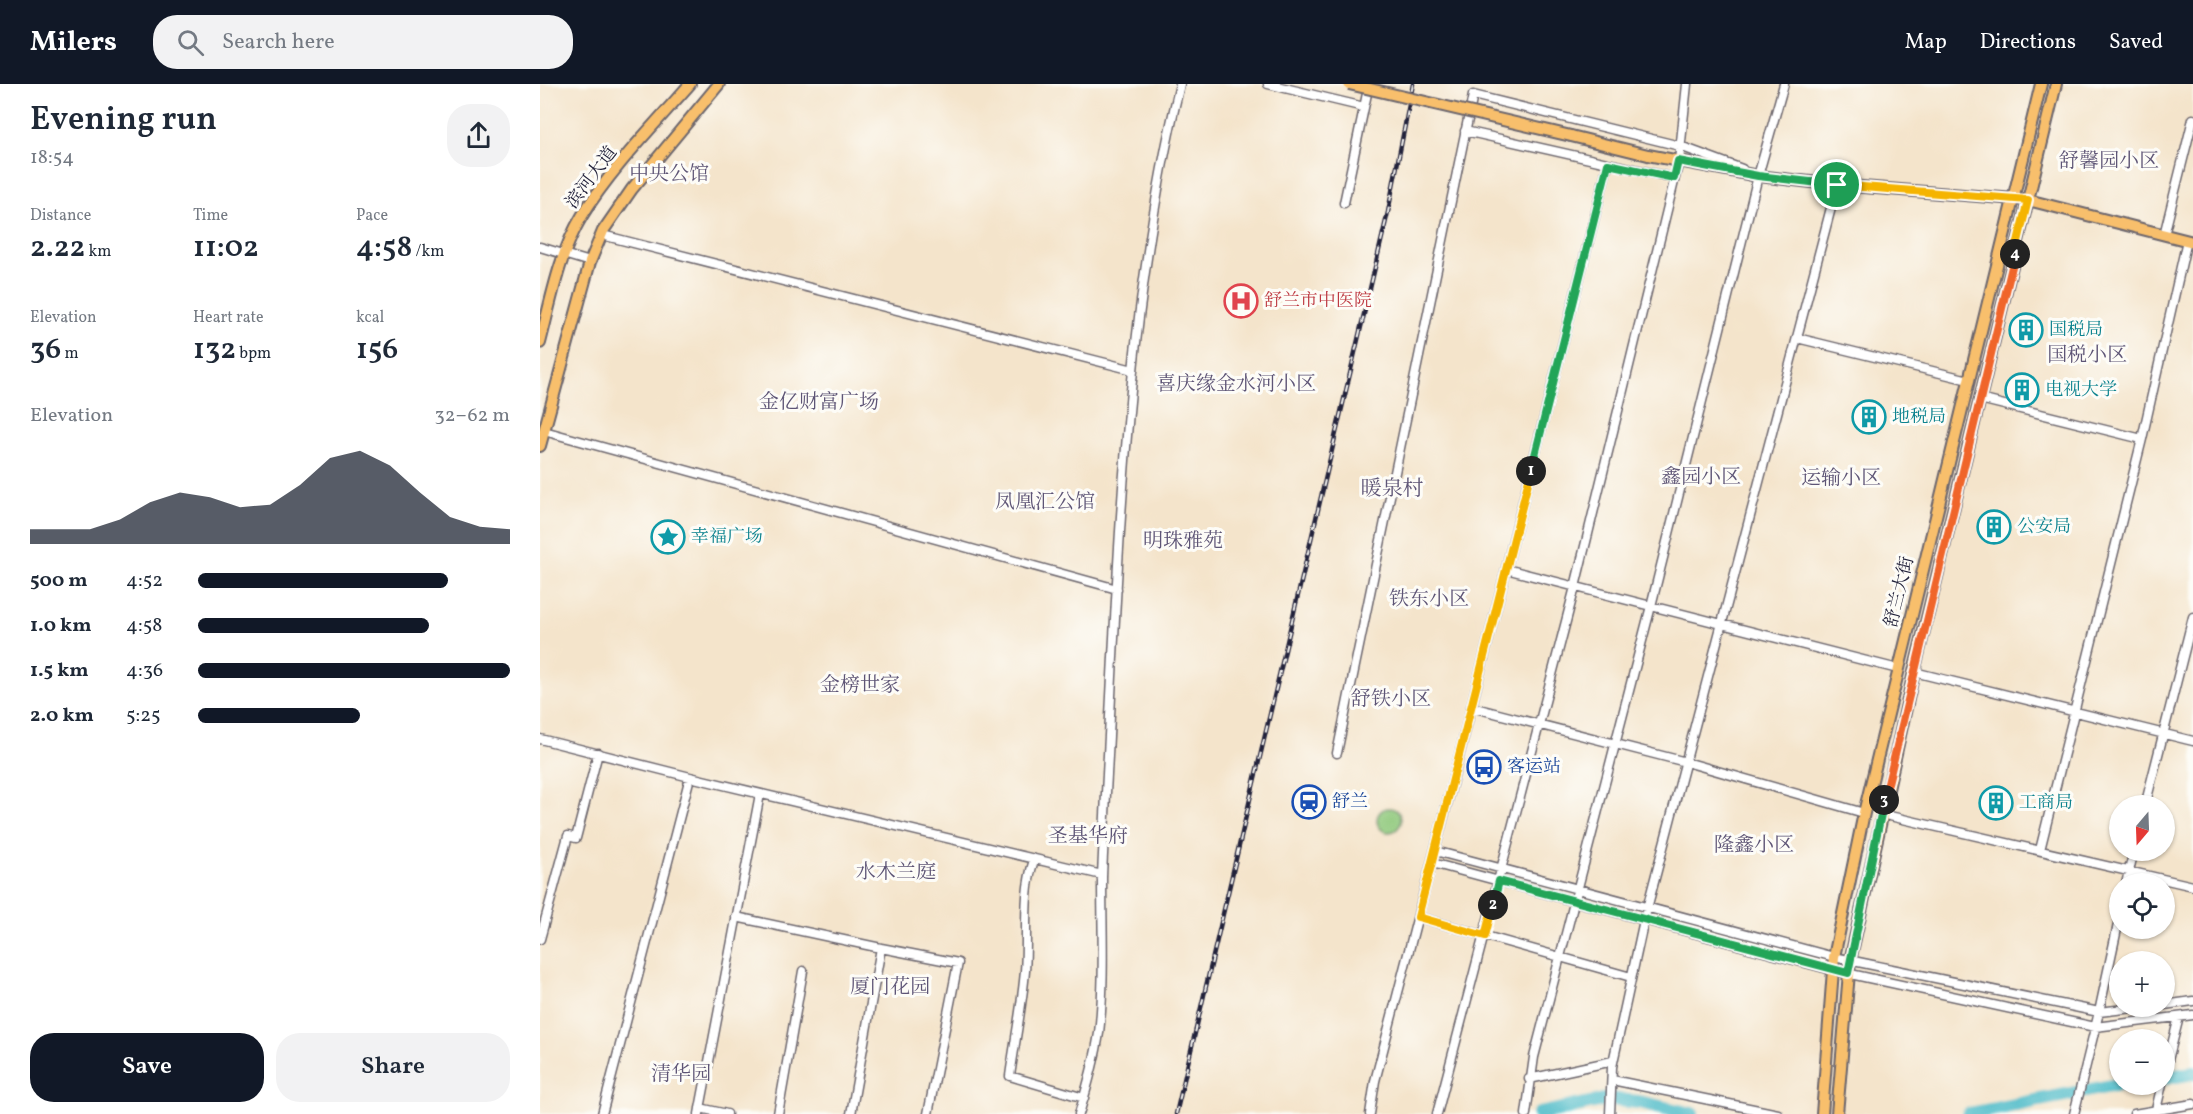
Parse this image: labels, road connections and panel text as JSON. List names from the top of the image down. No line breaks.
{"streets":{"main road":["滨河大道","舒兰大街"]},"districts":["舒馨园小区","中央公馆","国税小区","喜庆缘金水河小区","金亿财富广场","鑫园小区","运输小区","暖泉村","凤凰汇公馆","明珠雅苑","铁东小区","金榜世家","舒铁小区","圣基华府","隆鑫小区","水木兰庭","厦门花园","清华园"],"places":{"hospital":["舒兰市中医院"],"building":["国税局","电视大学","地税局","公安局","工商局"],"place":["幸福广场"],"bus stop":["客运站"],"station":["舒兰"]},"north":"bottom","page":{"header":"Milers","search":"Search here","nav":["Map","Directions","Saved"],"heading":["Evening run","18:54"],"stats":[["Distance","2.22 km"],["Time","11:02"],["Pace","4:58 /km"],["Elevation","36 m"],["Heart rate","132 bpm"],["kcal","156"]],"pins":["4","1","3","2"],"chart":["Elevation","32–62 m"],"list":[{"name":"500 m","note":"4:52"},{"name":"1.0 km","note":"4:58"},{"name":"1.5 km","note":"4:36"},{"name":"2.0 km","note":"5:25"}],"map_buttons":["+","−"],"buttons":["Save","Share"]}}
